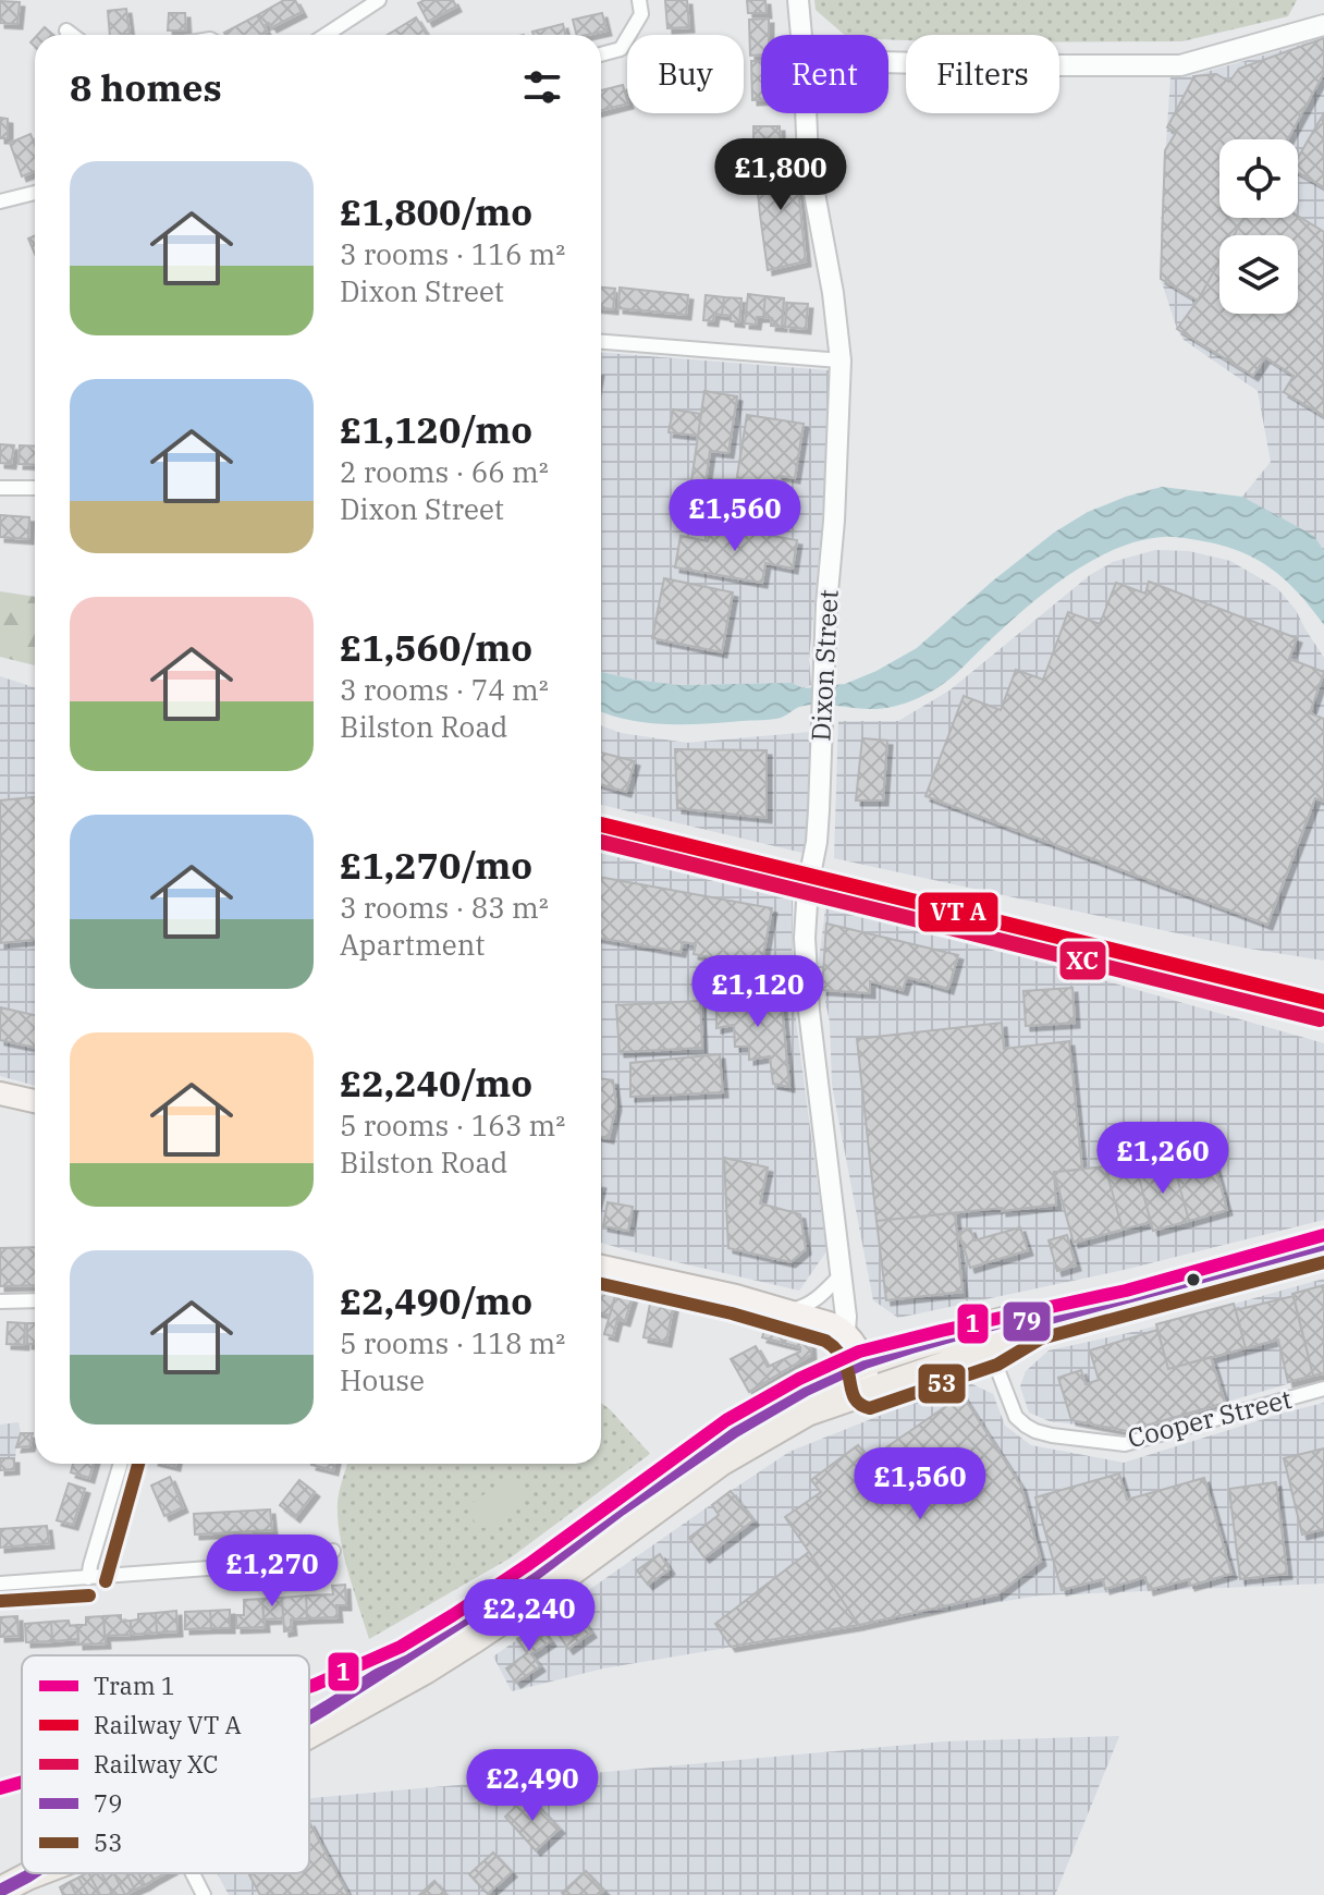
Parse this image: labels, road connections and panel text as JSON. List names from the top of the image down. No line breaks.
{"streets":{"street":["Dixon Street","Cooper Street"]},"lines":["rail line XC","tram line 1","transit line 79","transit line 53"],"legend":["Tram 1","Railway VT A","Railway XC","79","53"],"page":{"chip":["Buy","Rent","Filters"],"heading":"8 homes","price":["£1,800","£1,560","£1,120","£1,260","£1,560","£1,270","£2,240","£2,490"],"list":[{"name":"£1,800/mo","note":"3 rooms · 116 m² · Dixon Street"},{"name":"£1,120/mo","note":"2 rooms · 66 m² · Dixon Street"},{"name":"£1,560/mo","note":"3 rooms · 74 m² · Bilston Road"},{"name":"£1,270/mo","note":"3 rooms · 83 m² · Apartment"},{"name":"£2,240/mo","note":"5 rooms · 163 m² · Bilston Road"},{"name":"£2,490/mo","note":"5 rooms · 118 m² · House"}]}}
